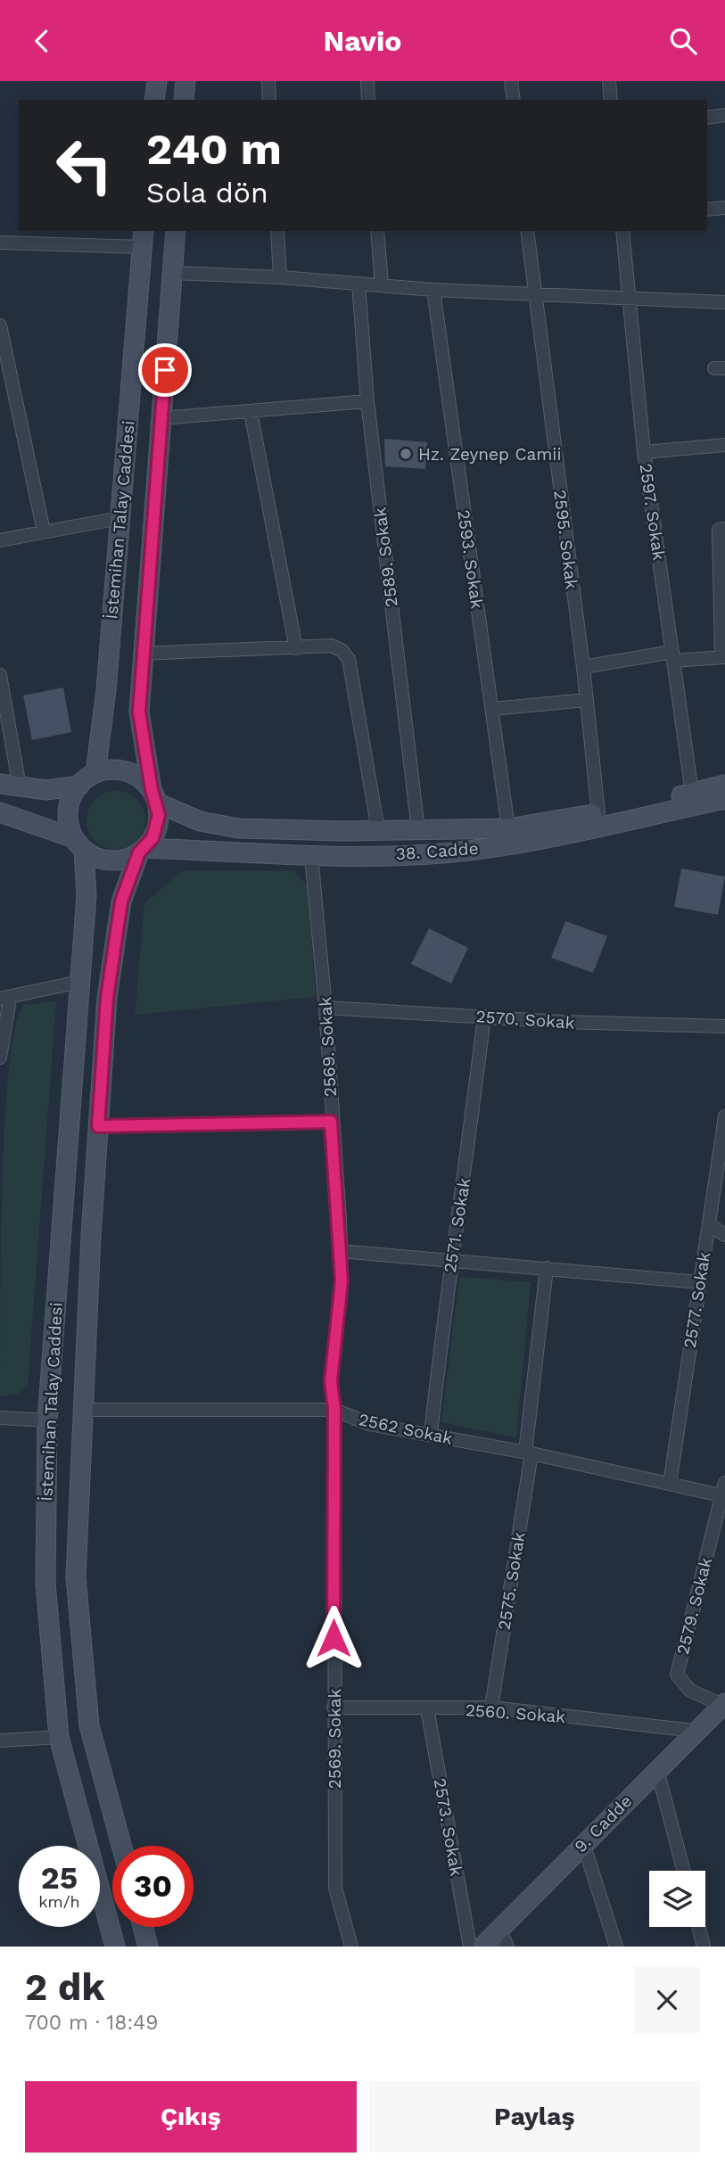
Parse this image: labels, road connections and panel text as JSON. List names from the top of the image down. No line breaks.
{"streets":{"street":["2597. Sokak","İstemihan Talay Caddesi","2595. Sokak","2589. Sokak","2593. Sokak","38. Cadde","2570. Sokak","2569. Sokak","2571. Sokak","2577. Sokak","2562 Sokak","2575. Sokak","2579. Sokak","2560. Sokak","9. Cadde","2573. Sokak"]},"crossings":[["2597. Sokak","38. Cadde"],["İstemihan Talay Caddesi","38. Cadde"],["İstemihan Talay Caddesi","2562 Sokak"],["2595. Sokak","38. Cadde"],["2589. Sokak","38. Cadde"],["2593. Sokak","38. Cadde"],["38. Cadde","2569. Sokak"],["2570. Sokak","2569. Sokak"],["2570. Sokak","2571. Sokak"],["2569. Sokak","2562 Sokak"],["2569. Sokak","2560. Sokak"],["2571. Sokak","2562 Sokak"],["2577. Sokak","2562 Sokak"],["2562 Sokak","2575. Sokak"],["2562 Sokak","2579. Sokak"],["2575. Sokak","2560. Sokak"],["2579. Sokak","9. Cadde"],["2560. Sokak","9. Cadde"],["2560. Sokak","2573. Sokak"]],"places":["Hz. Zeynep Camii"],"page":{"header":"Navio","turn":["240 m","Sola dön"],"speed":"25 km/h","limit":"30","heading":["2 dk","700 m · 18:49"],"buttons":["Çıkış","Paylaş"]}}
